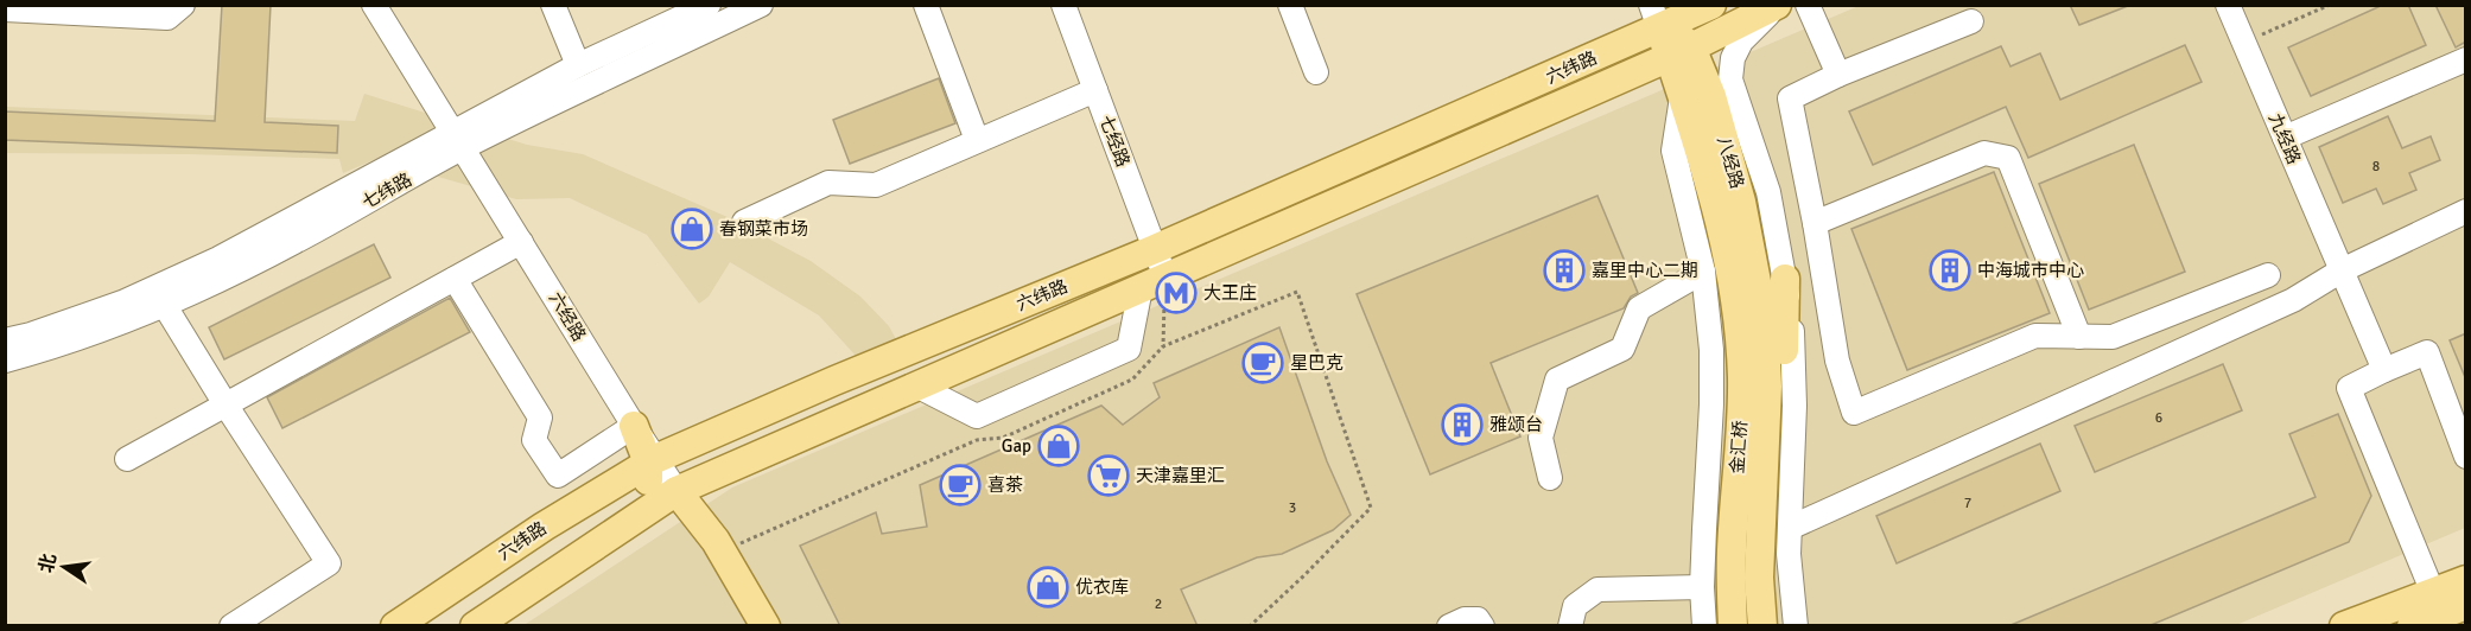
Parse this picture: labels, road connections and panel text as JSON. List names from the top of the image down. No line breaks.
{"streets":{"main road":["六纬路","八经路","金汇桥"],"street":["九经路","七经路","七纬路","六经路"]},"crossings":[["六纬路","七经路"],["六纬路","八经路"],["八经路","金汇桥"],["七纬路","六经路"]],"places":{"shop":["春钢菜市场","Gap","优衣库"],"building":["嘉里中心二期","中海城市中心","雅颂台"],"metro station":["大王庄"],"cafe":["星巴克","喜茶"],"supermarket":["天津嘉里汇"]},"house_numbers":["8","6","7","3","2"],"north":"left"}
